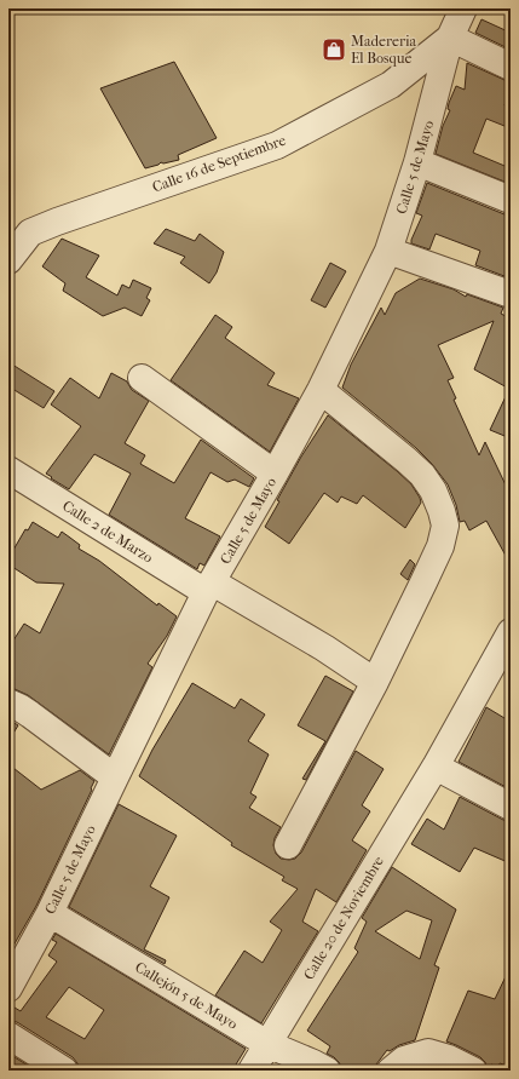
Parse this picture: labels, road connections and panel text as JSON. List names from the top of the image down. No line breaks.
{"streets":{"street":["Calle 16 de Septiembre","Calle 5 de Mayo","Calle 2 de Marzo","Calle 20 de Noviembre","Callejón 5 de Mayo"]},"crossings":[["Calle 16 de Septiembre","Calle 5 de Mayo"],["Calle 5 de Mayo","Calle 2 de Marzo"],["Calle 5 de Mayo","Callejón 5 de Mayo"],["Calle 20 de Noviembre","Callejón 5 de Mayo"]],"places":{"shop":["Madereria El Bosque"]}}
